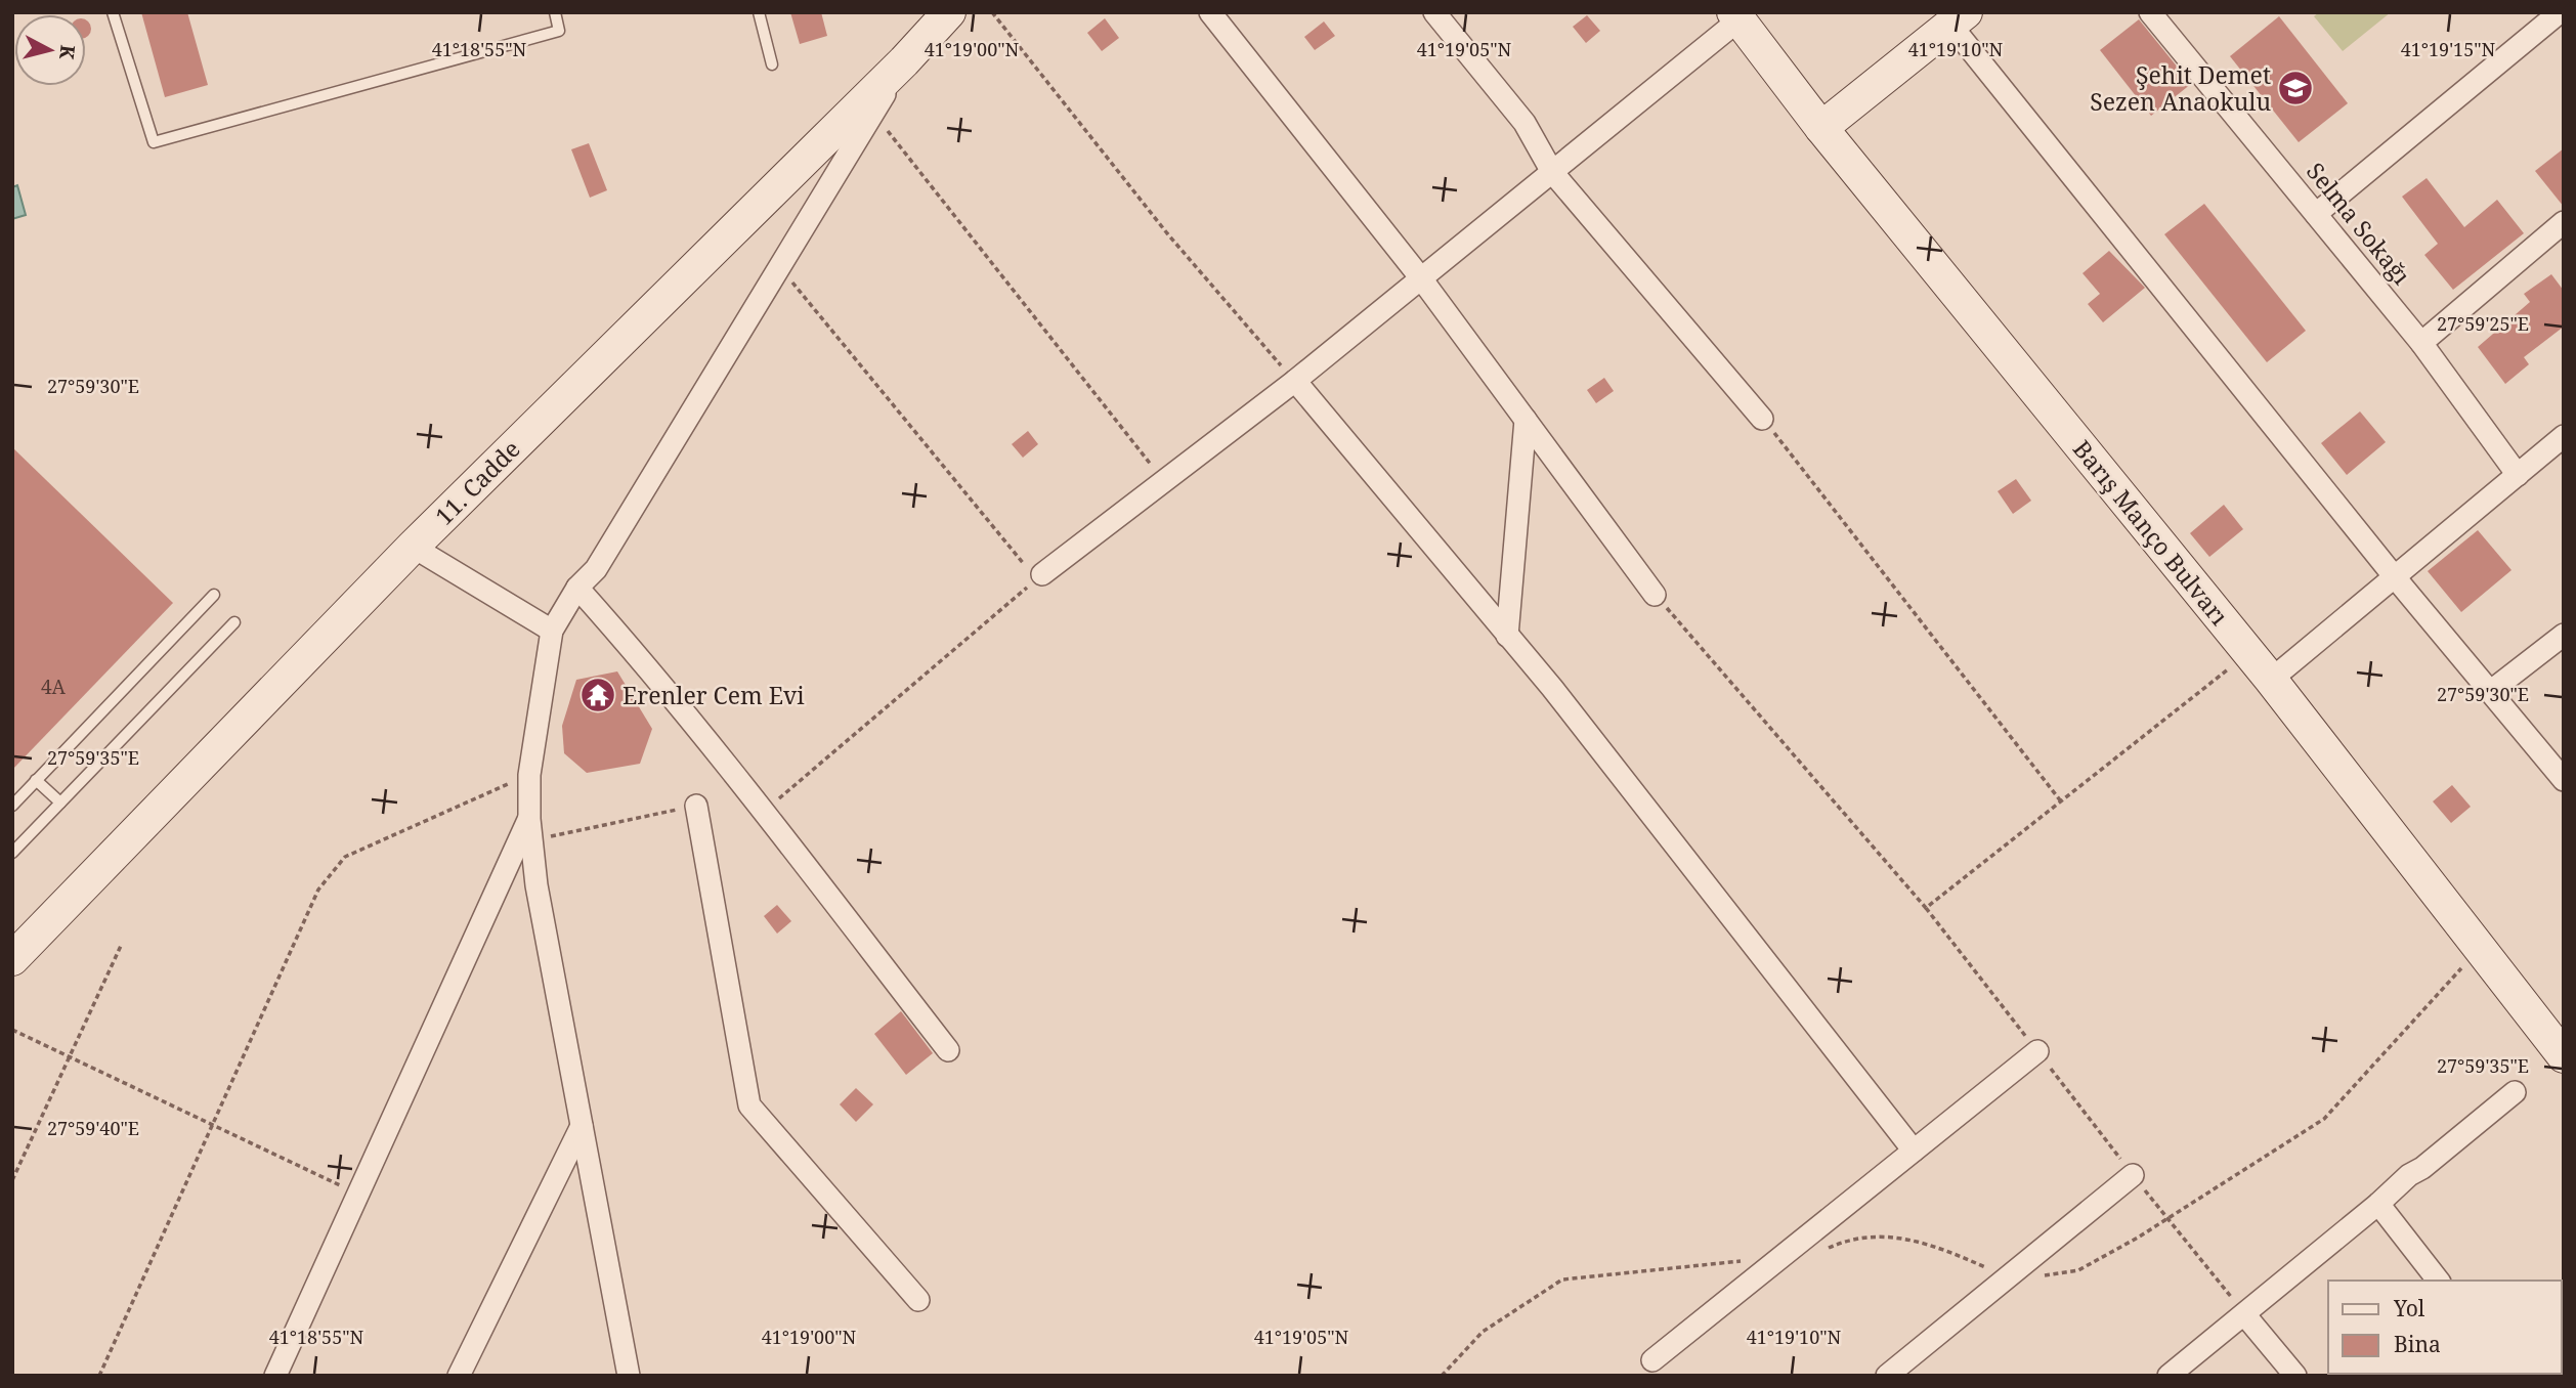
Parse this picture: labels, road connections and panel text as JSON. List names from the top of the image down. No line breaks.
{"streets":{"street":["Selma Sokağı","11. Cadde","Barış Manço Bulvarı"]},"places":{"school or university":["Şehit Demet Sezen Anaokulu"],"temple":["Erenler Cem Evi"]},"house_numbers":["4A"],"legend":["Yol","Bina"],"north":"right","coordinates":["41°18'55\"N","41°19'00\"N","41°19'05\"N","41°19'10\"N","41°19'15\"N","27°59'25\"E","27°59'30\"E","27°59'35\"E","27°59'40\"E"]}
